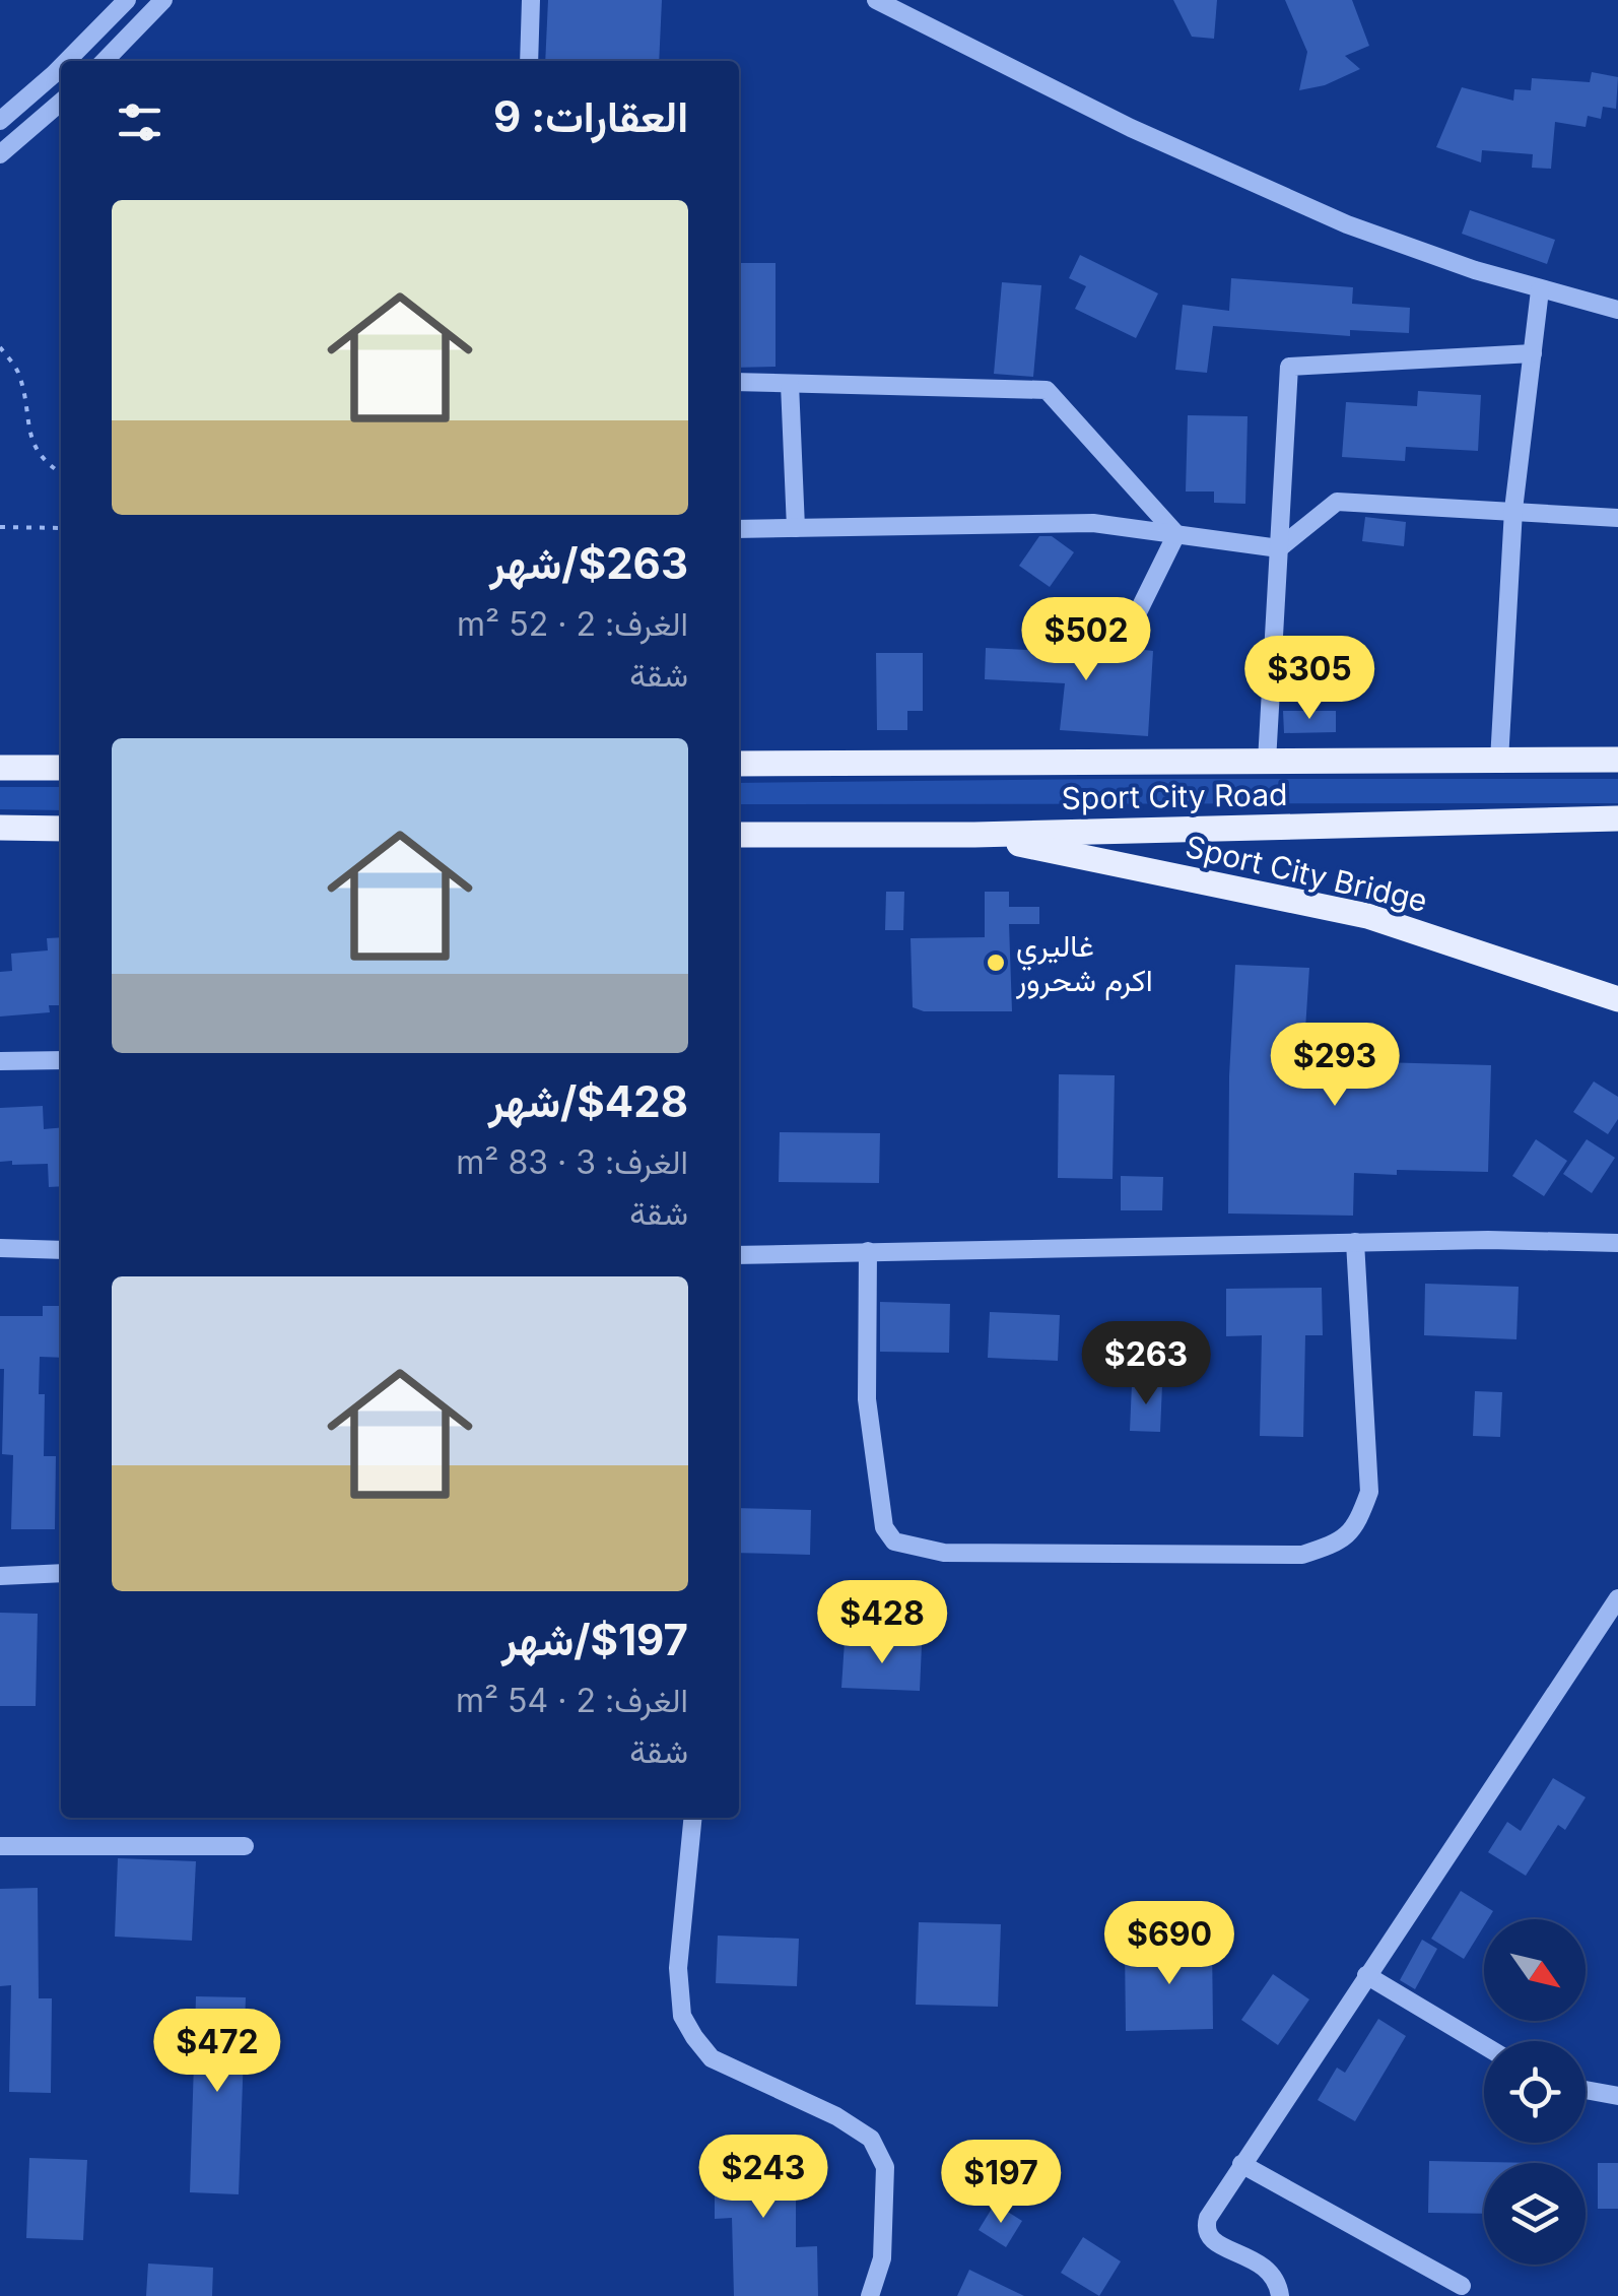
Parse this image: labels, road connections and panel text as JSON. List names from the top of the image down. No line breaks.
{"streets":{"main road":["Sport City Road","Sport City Bridge"]},"crossings":[["Sport City Road","Sport City Bridge"]],"places":["غاليري اكرم شحرور"],"north":"bottom right","page":{"heading":"العقارات: 9","list":[{"name":"$263/شهر","note":"الغرف: 2 · 52 m² · شقة"},{"name":"$428/شهر","note":"الغرف: 3 · 83 m² · شقة"},{"name":"$197/شهر","note":"الغرف: 2 · 54 m² · شقة"}],"price":["$502","$305","$293","$263","$428","$690","$472","$243","$197"]}}
